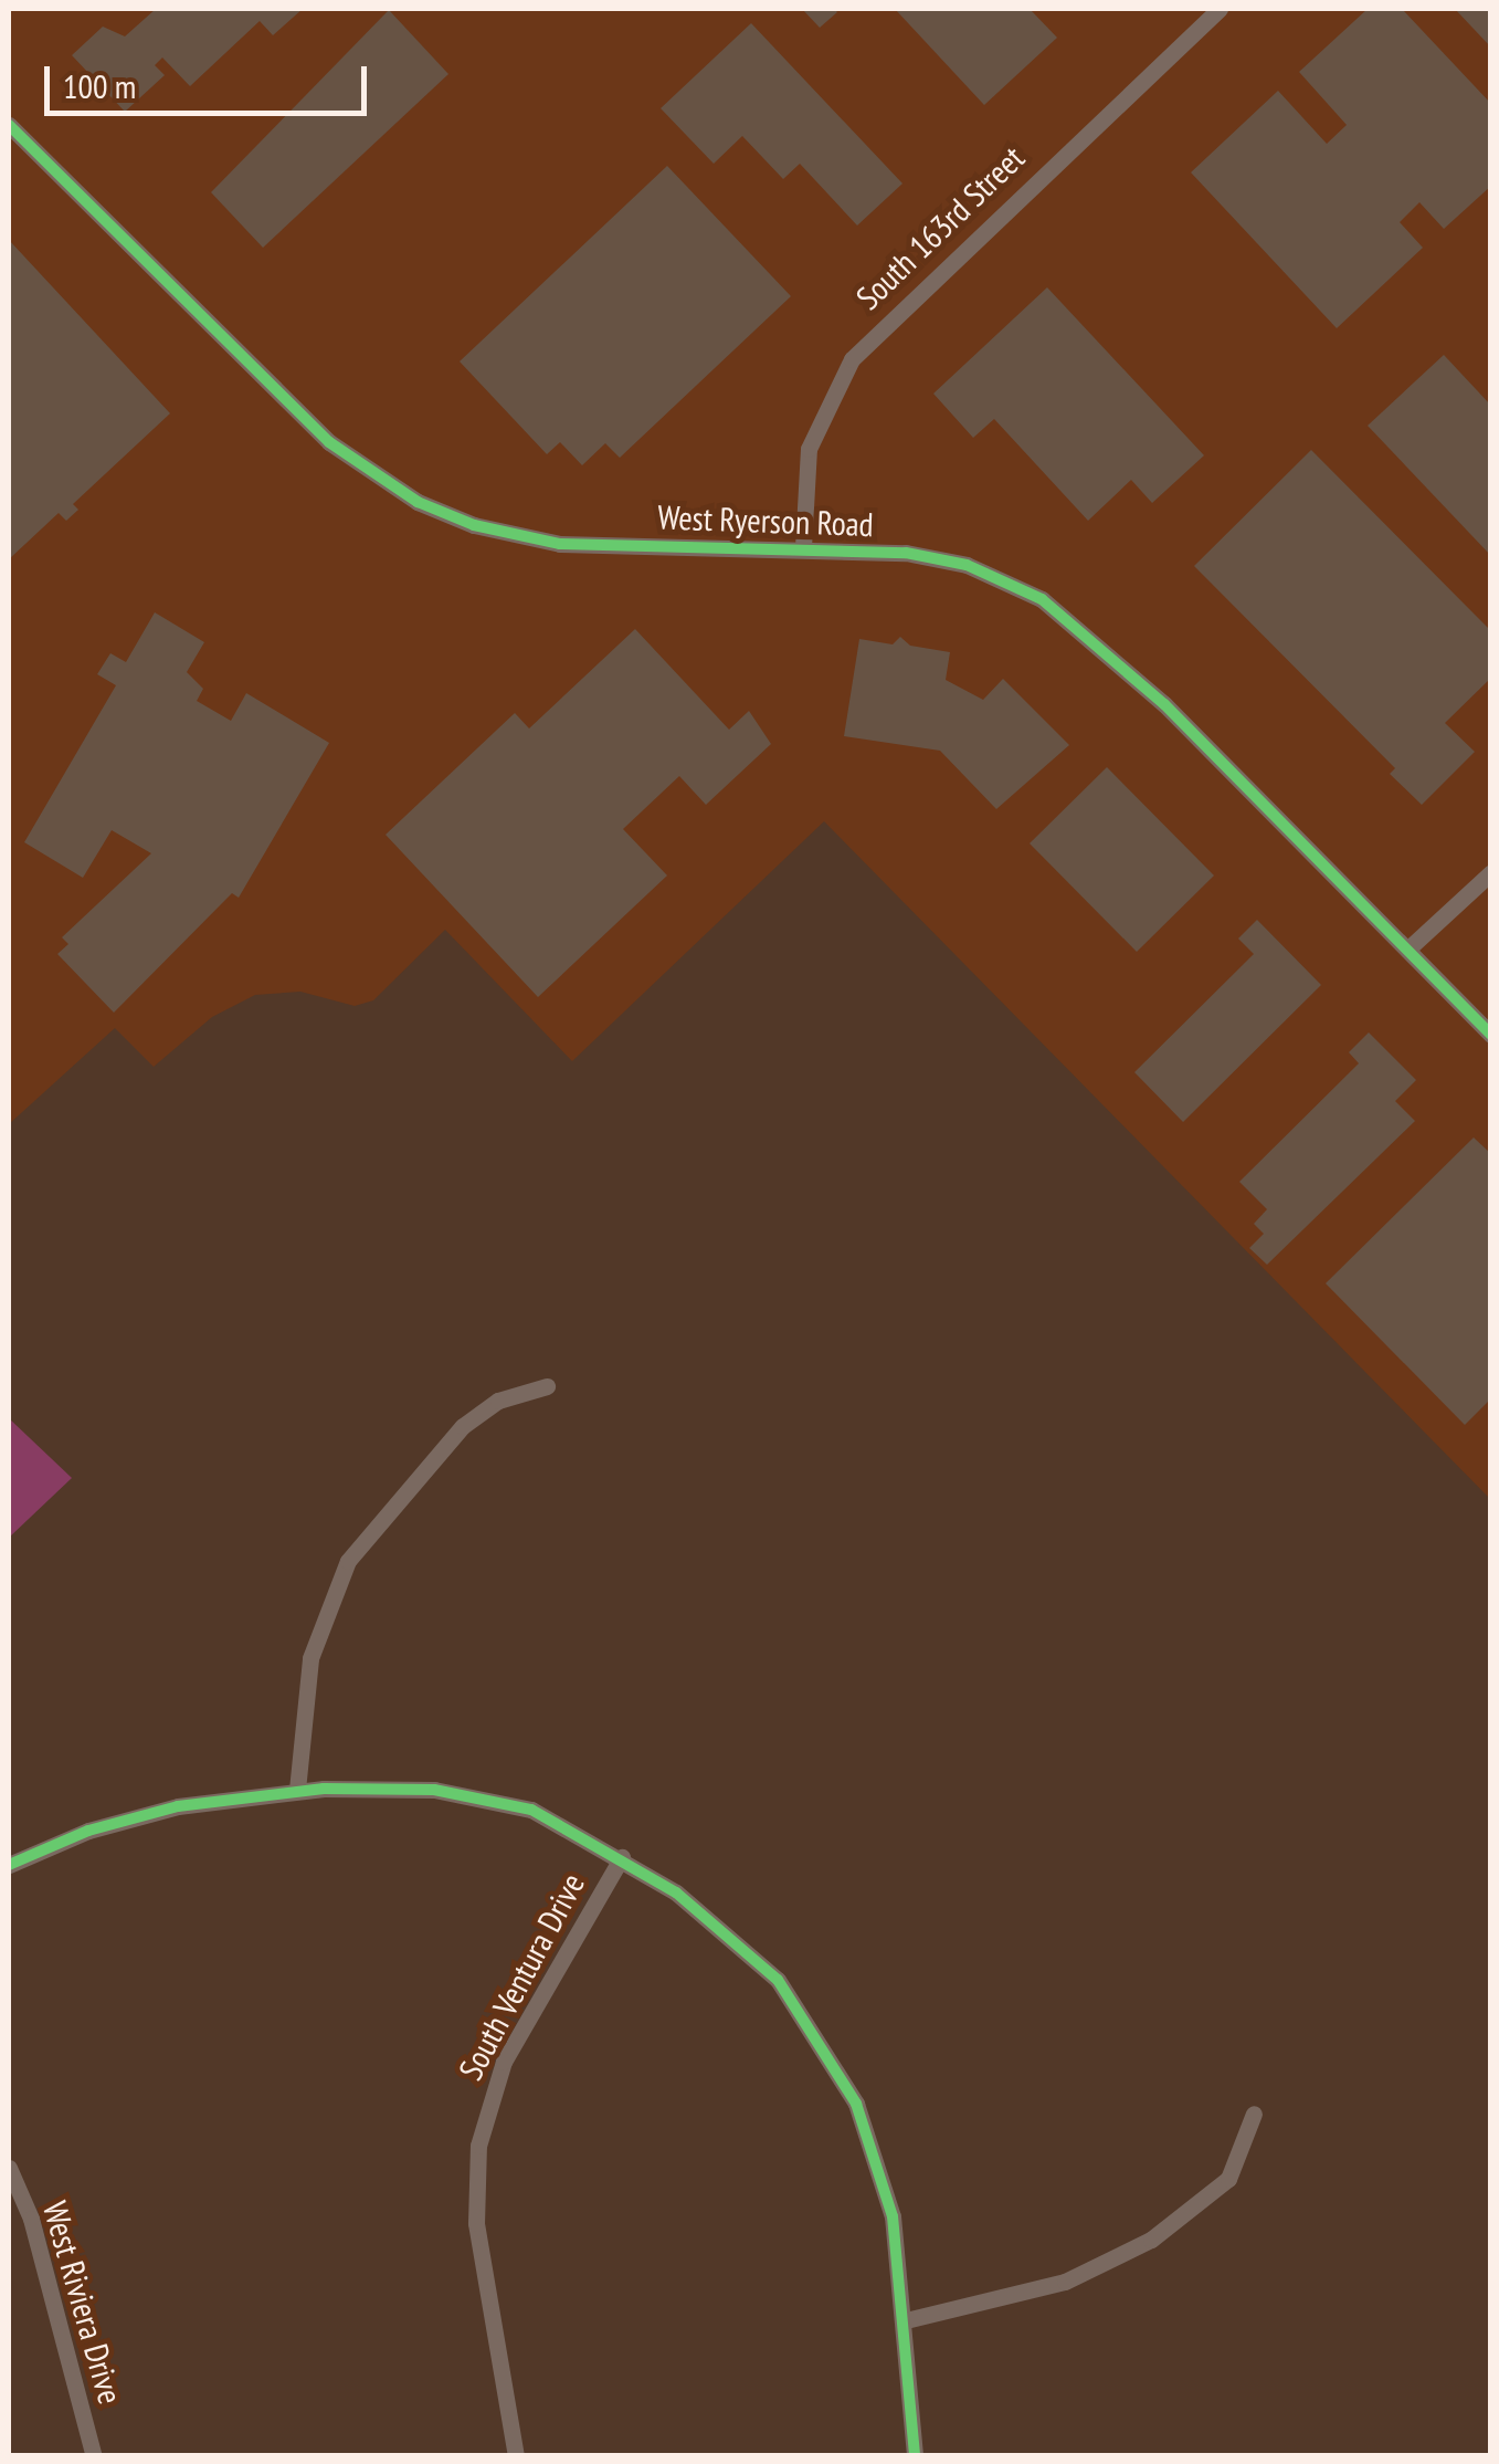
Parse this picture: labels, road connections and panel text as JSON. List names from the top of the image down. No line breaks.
{"streets":{"street":["South 163rd Street","West Ryerson Road","South Ventura Drive","West Riviera Drive"]},"crossings":[["South 163rd Street","West Ryerson Road"]],"scale_bar":"100 m"}
